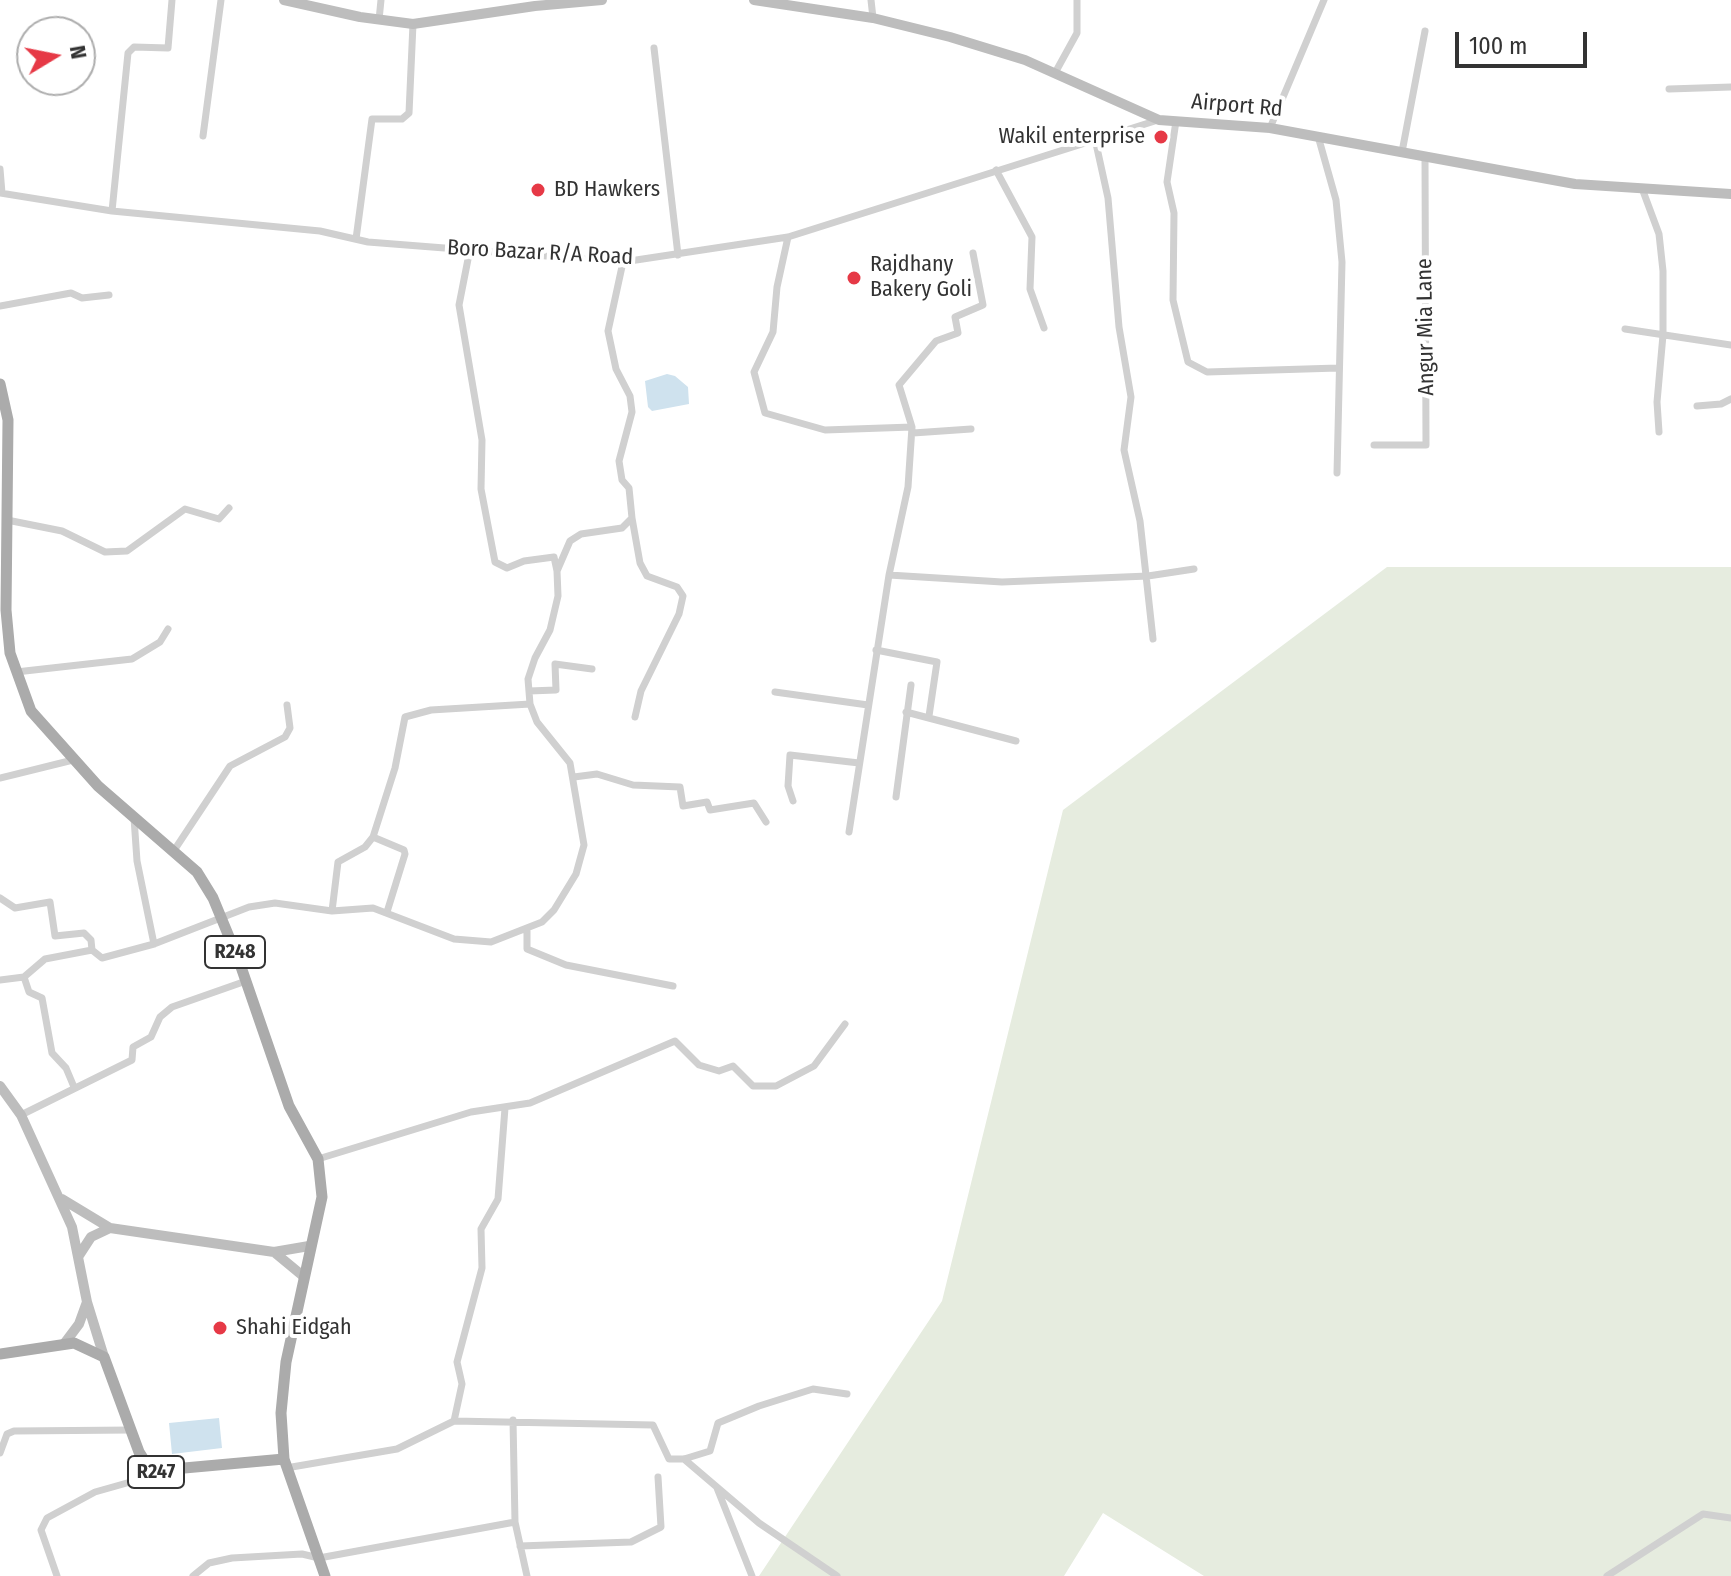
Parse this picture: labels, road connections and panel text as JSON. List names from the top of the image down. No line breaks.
{"streets":{"main road":["Airport Rd","R248","R247"],"street":["Boro Bazar R/A Road","Angur Mia Lane"]},"crossings":[["Airport Rd","Boro Bazar R/A Road"],["Airport Rd","Angur Mia Lane"],["R248","R247"]],"places":["Wakil enterprise","BD Hawkers","Rajdhany Bakery Goli","Shahi Eidgah"],"scale_bar":"100 m","north":"right"}
